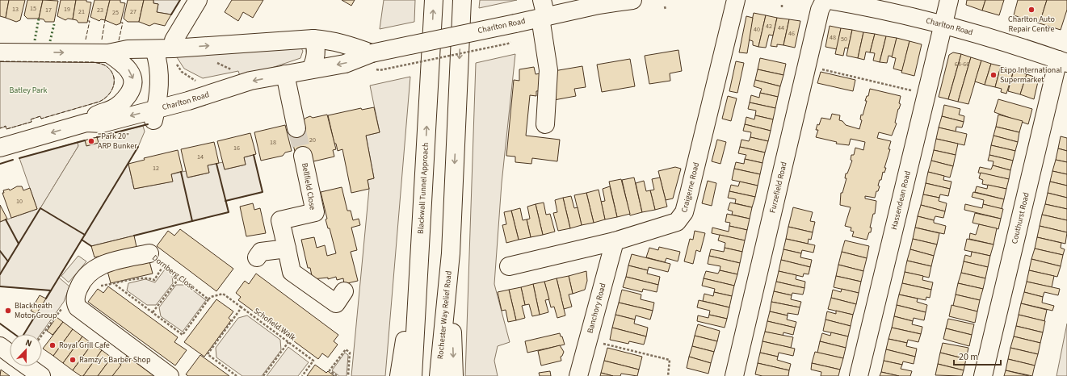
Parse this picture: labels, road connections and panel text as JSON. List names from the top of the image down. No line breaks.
{"streets":{"main road":["Charlton Road","Bellfield Close","Craigerne Road","Blackwall Tunnel Approach","Furzefield Road","Hassendean Road","Couthurst Road","Dornberg Close","Banchory Road","Rochester Way Relief Road"],"path":["Schofield Walk"]},"crossings":[["Charlton Road","Hassendean Road"],["Charlton Road","Couthurst Road"],["Craigerne Road","Banchory Road"]],"one_way":["Charlton Road"],"parks":["Batley Park"],"places":["Charlton Auto Repair Centre","Expo International Supermarket","\"Park 20\" ARP Bunker","Blackheath Motor Group","Royal Grill Cafe","Ramzy's Barber Shop"],"house_numbers":["15","13","19","17","23","21","27","25","42","44","40","46","48","50","64-66","20","18","16","14","12","10"],"scale_bar":"20 m","north":"top"}
